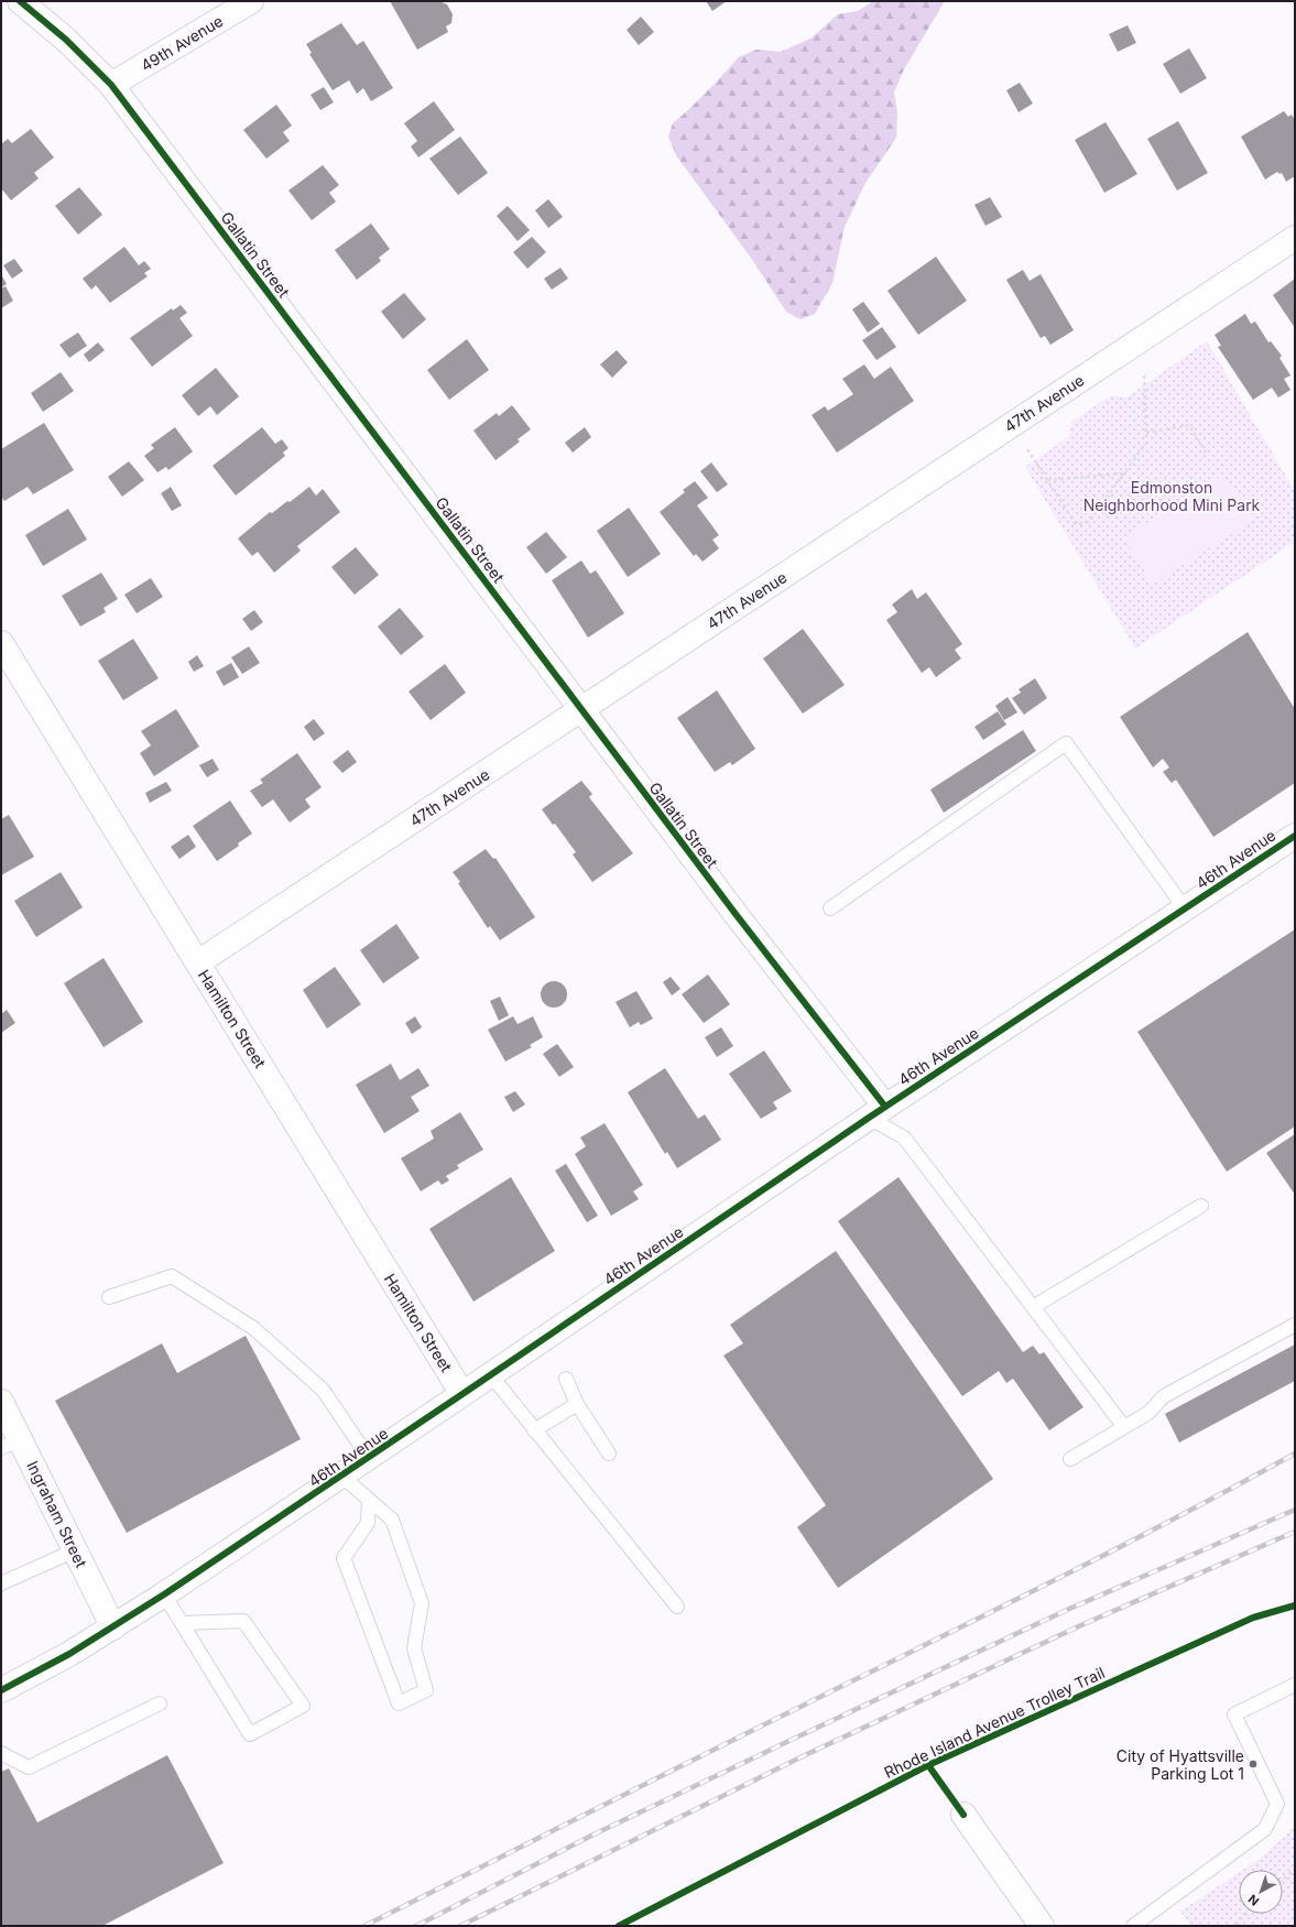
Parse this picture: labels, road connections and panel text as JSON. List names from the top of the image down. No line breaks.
{"streets":{"street":["49th Avenue","Gallatin Street","47th Avenue","46th Avenue","Hamilton Street","Ingraham Street"],"cycle path":["Rhode Island Avenue Trolley Trail"]},"crossings":[["49th Avenue","Gallatin Street"],["Gallatin Street","47th Avenue"],["Gallatin Street","46th Avenue"],["47th Avenue","Hamilton Street"],["46th Avenue","Hamilton Street"],["46th Avenue","Ingraham Street"]],"parks":["Edmonston Neighborhood Mini Park"],"places":["City of Hyattsville Parking Lot 1"],"north":"bottom left"}
